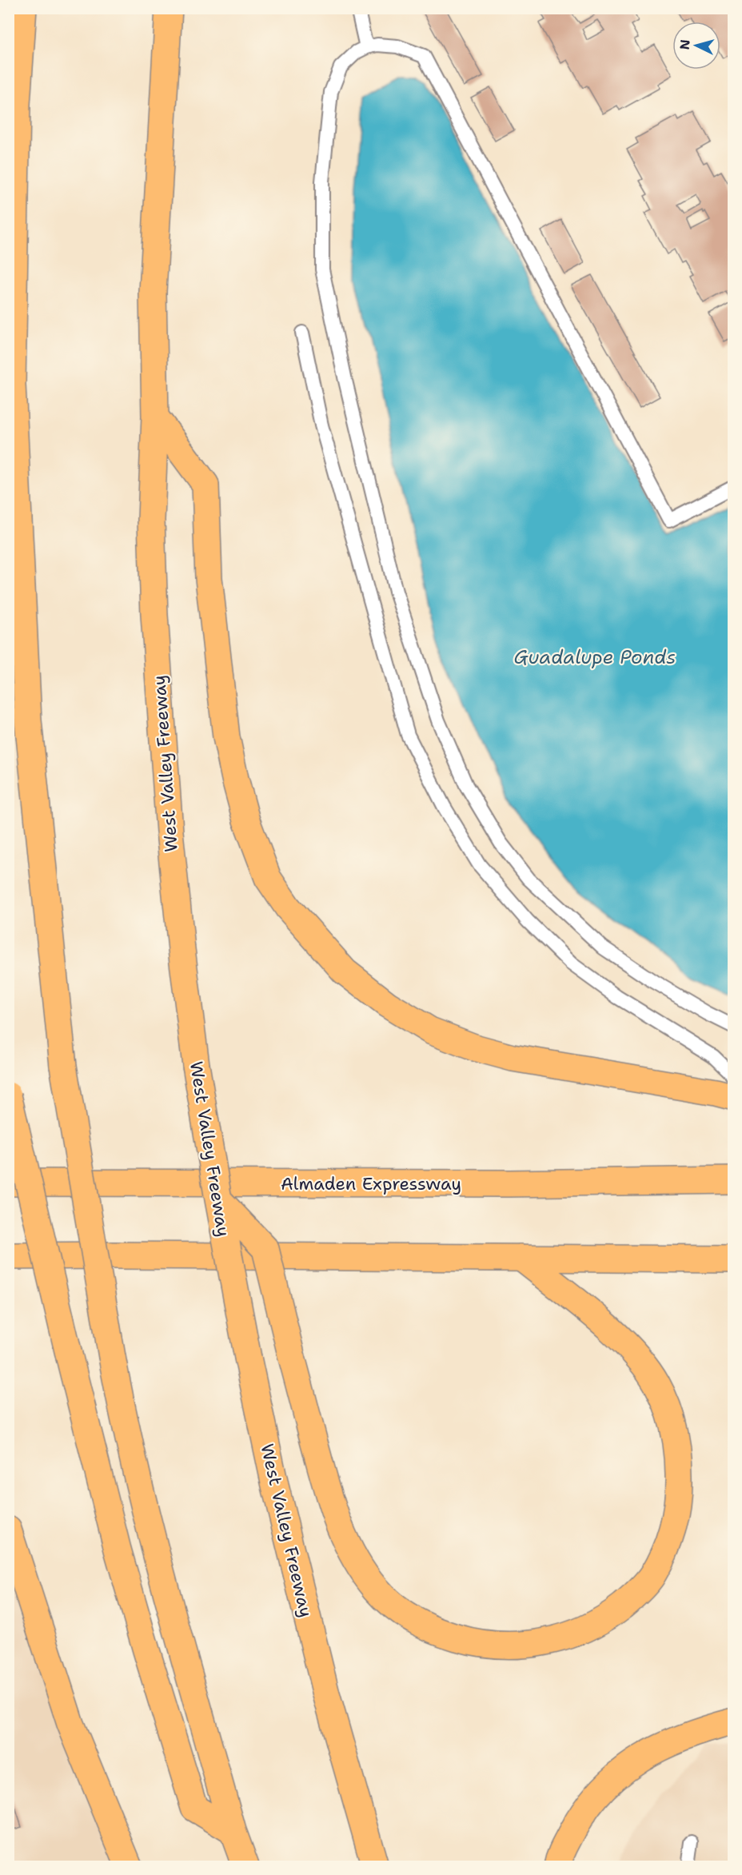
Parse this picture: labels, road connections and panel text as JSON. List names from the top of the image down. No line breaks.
{"streets":{"main road":["West Valley Freeway","Almaden Expressway"]},"water":["Guadalupe Ponds"],"north":"left"}
